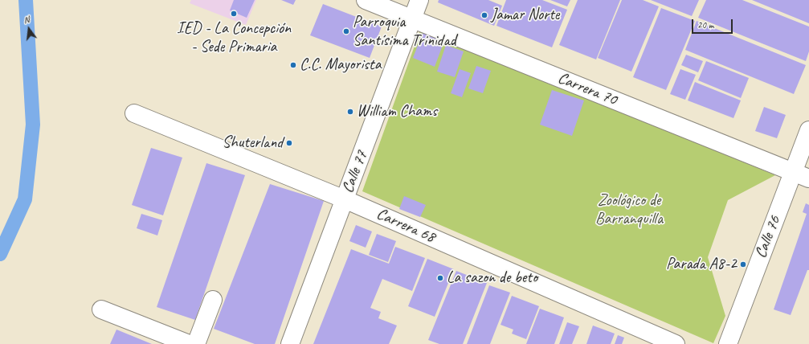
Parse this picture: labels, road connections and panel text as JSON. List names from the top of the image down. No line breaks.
{"streets":{"street":["Carrera 70","Calle 77","Carrera 68","Calle 76"]},"crossings":[["Carrera 70","Calle 77"],["Carrera 70","Calle 76"],["Calle 77","Carrera 68"]],"parks":["Zoológico de Barranquilla"],"places":["IED - La Concepción - Sede Primaria","Jamar Norte","Parroquia Santísima Trinidad","C.C. Mayorista","William Chams","Shuterland","Parada A8-2","La sazon de beto"],"scale_bar":"20 m","north":"top"}
